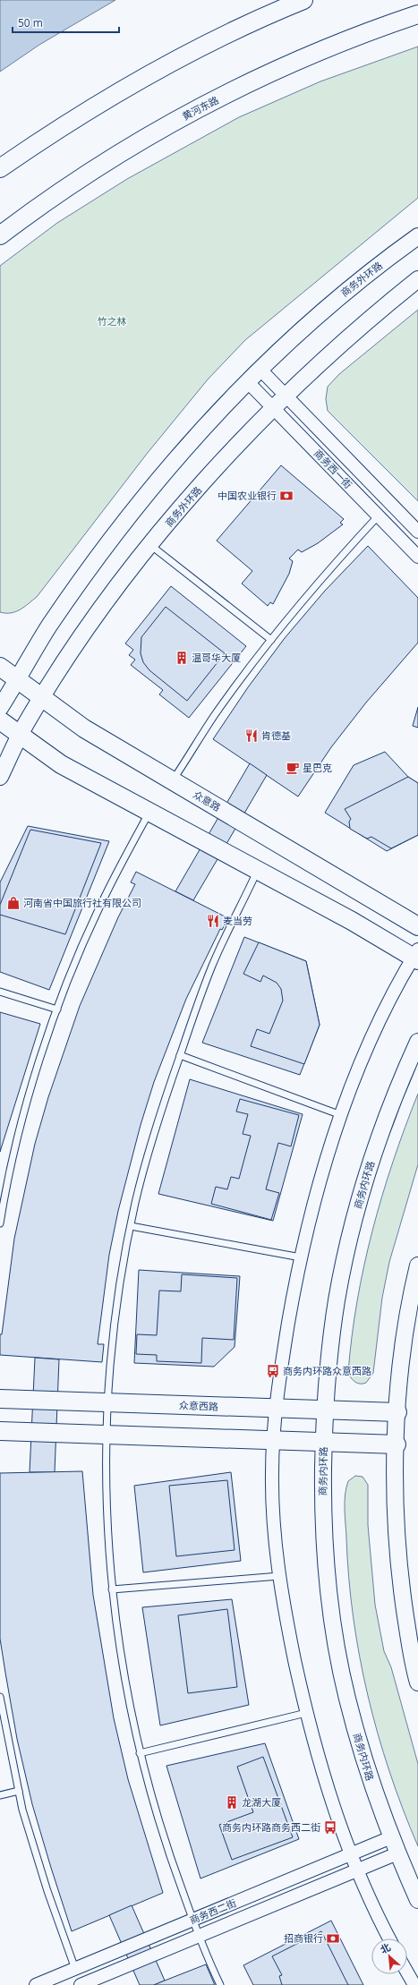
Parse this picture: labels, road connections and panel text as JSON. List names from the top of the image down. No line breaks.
{"streets":{"main road":["黄河东路","众意路","众意西路"],"street":["商务外环路","商务西一街","商务内环路","商务西二街"]},"crossings":[["商务外环路","商务西一街"],["商务外环路","众意路"],["商务内环路","众意西路"],["商务内环路","商务西二街"]],"parks":["竹之林"],"places":{"bank":["中国农业银行","招商银行"],"building":["温哥华大厦","龙湖大厦"],"restaurant":["肯德基","麦当劳"],"cafe":["星巴克"],"shop":["河南省中国旅行社有限公司"],"bus stop":["商务内环路众意西路","商务内环路商务西二街"]},"scale_bar":"50 m","north":"top left"}
